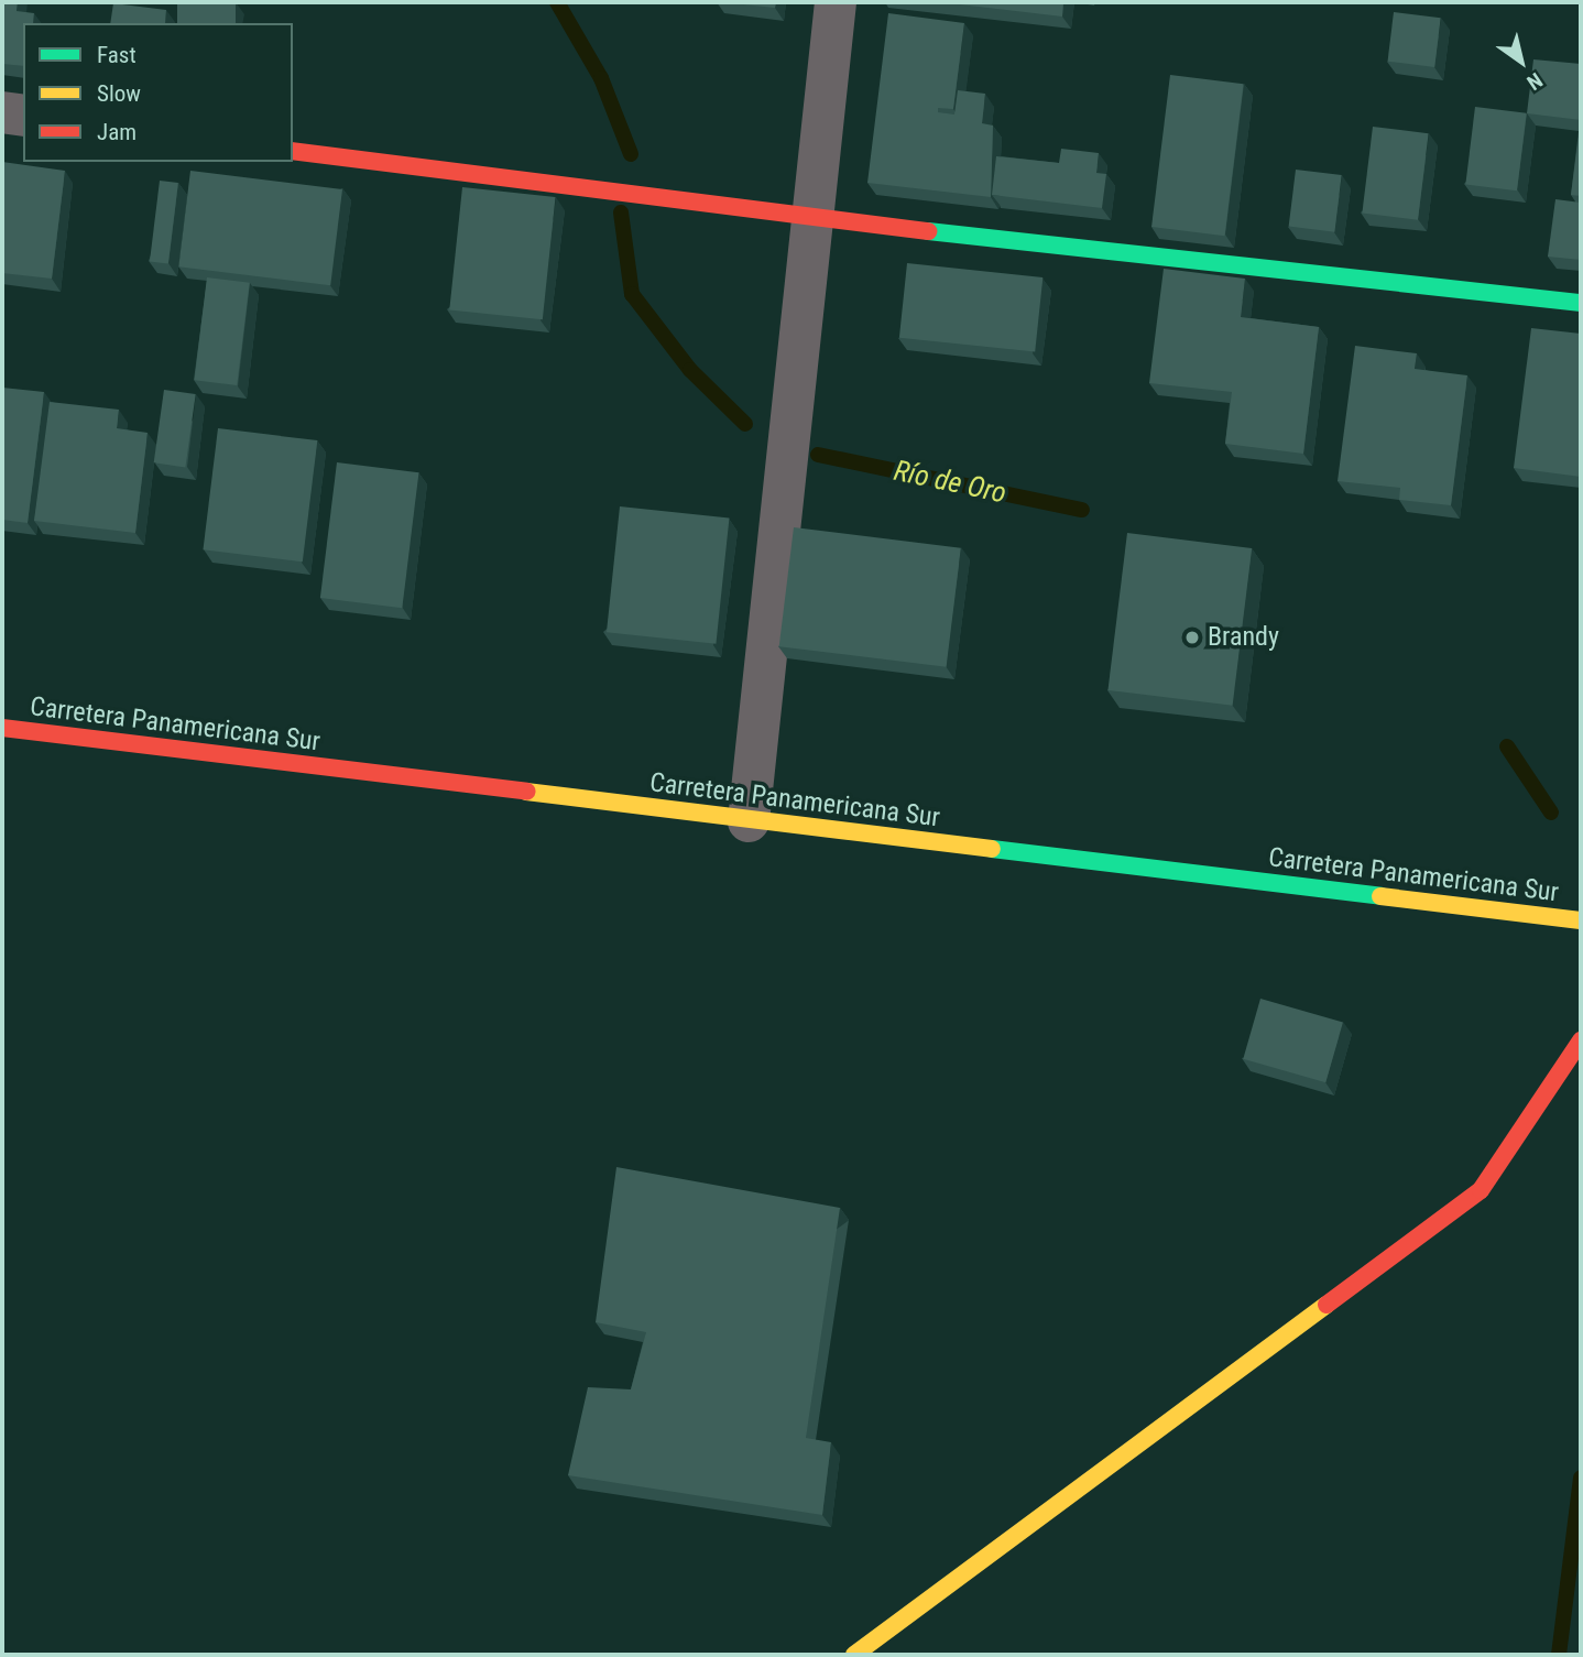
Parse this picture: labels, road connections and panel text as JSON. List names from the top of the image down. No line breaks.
{"streets":{"main road":["Carretera Panamericana Sur"]},"water":["Río de Oro"],"places":["Brandy"],"legend":["Fast","Slow","Jam"],"north":"bottom right"}
